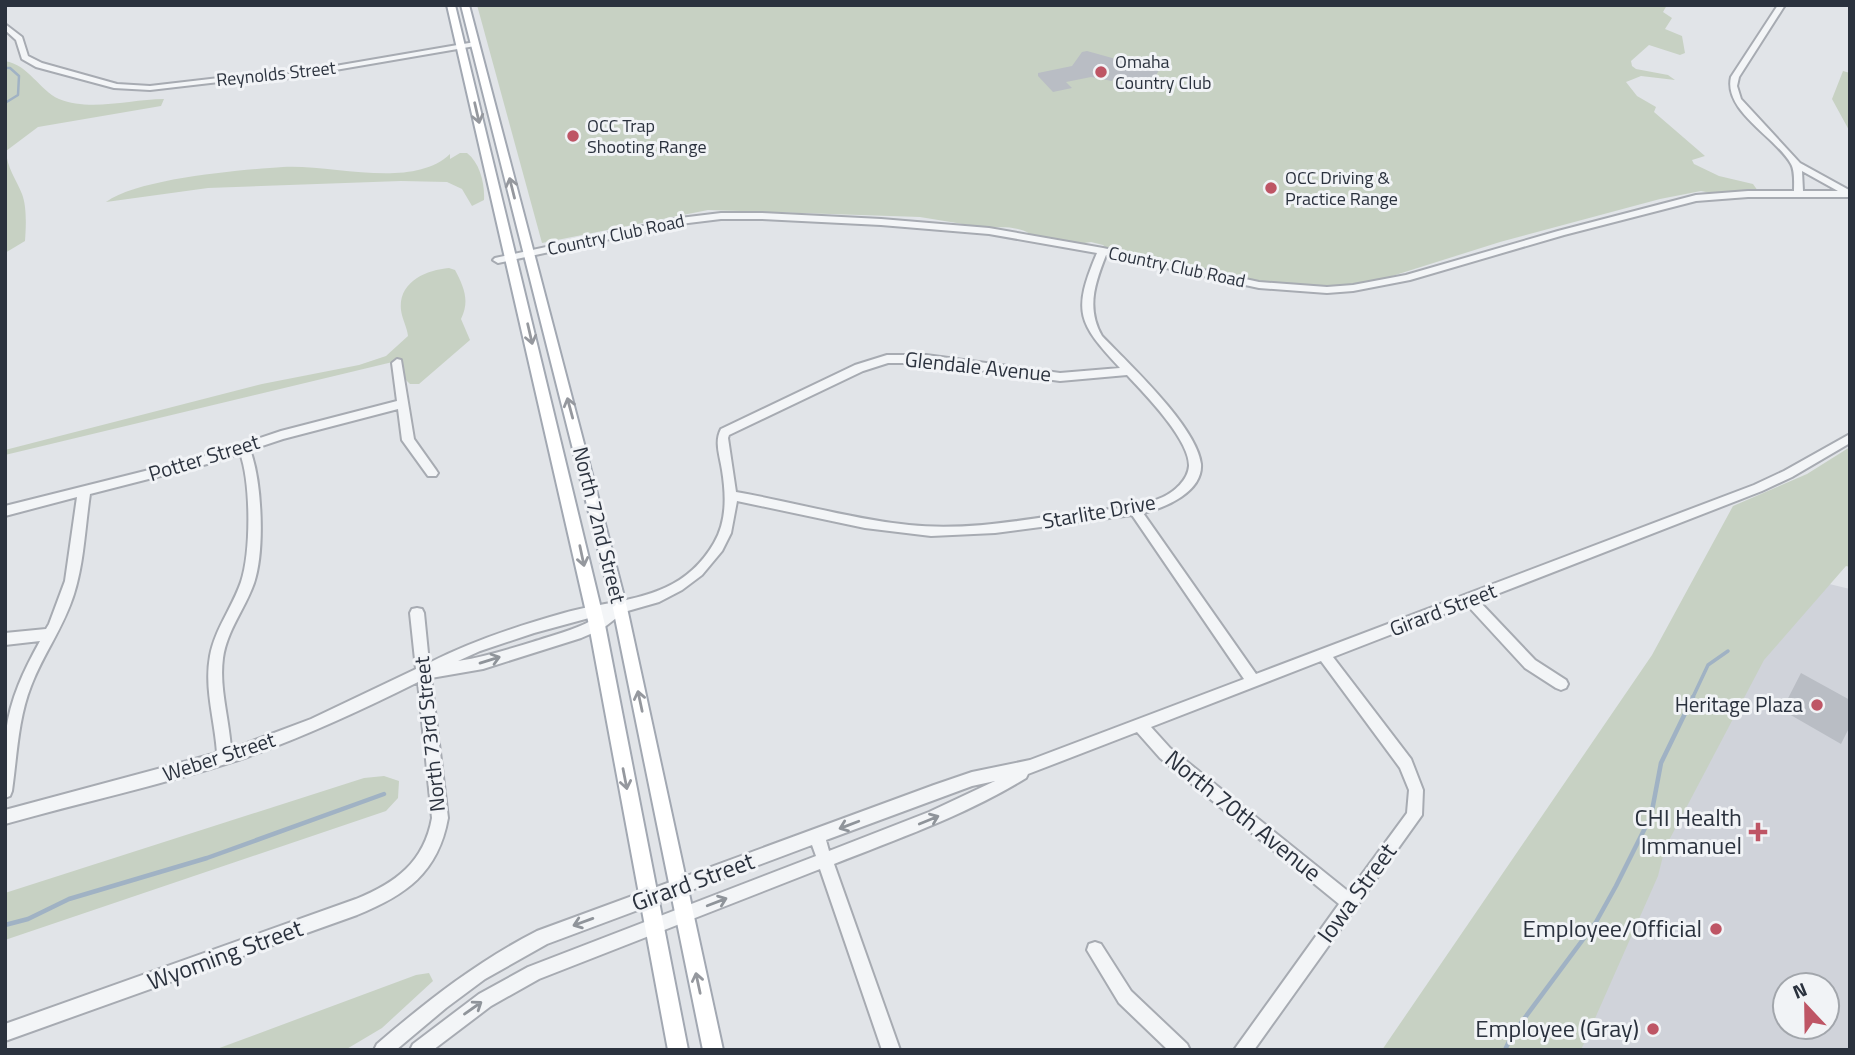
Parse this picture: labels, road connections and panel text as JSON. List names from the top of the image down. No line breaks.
{"streets":{"main road":["North 72nd Street"],"street":["Reynolds Street","Country Club Road","Glendale Avenue","Potter Street","Starlite Drive","Girard Street","North 73rd Street","Weber Street","North 70th Avenue","Iowa Street","Wyoming Street"]},"crossings":[["Reynolds Street","North 72nd Street"],["Country Club Road","Starlite Drive"],["Country Club Road","North 72nd Street"],["Glendale Avenue","Starlite Drive"],["North 72nd Street","Girard Street"],["North 72nd Street","Weber Street"],["Girard Street","North 70th Avenue"],["Girard Street","Iowa Street"],["North 73rd Street","Weber Street"],["North 73rd Street","Wyoming Street"],["North 70th Avenue","Iowa Street"]],"places":{"other":["Omaha Country Club","OCC Trap Shooting Range","OCC Driving & Practice Range","Heritage Plaza","Employee/Official","Employee (Gray)"],"health":["CHI Health Immanuel"]},"north":"top"}
